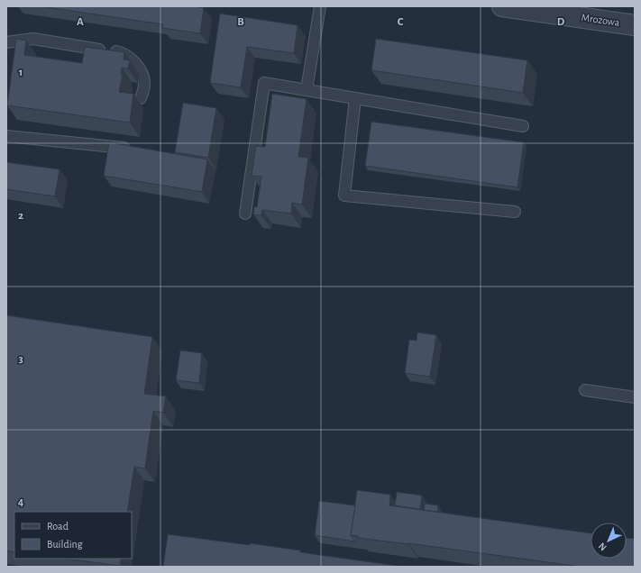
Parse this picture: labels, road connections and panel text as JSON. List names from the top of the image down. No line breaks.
{"streets":{"street":["Mrozowa"]},"legend":["Road","Building"],"north":"bottom left","grid":{"columns":["A","B","C","D"],"rows":["1","2","3","4"]}}
